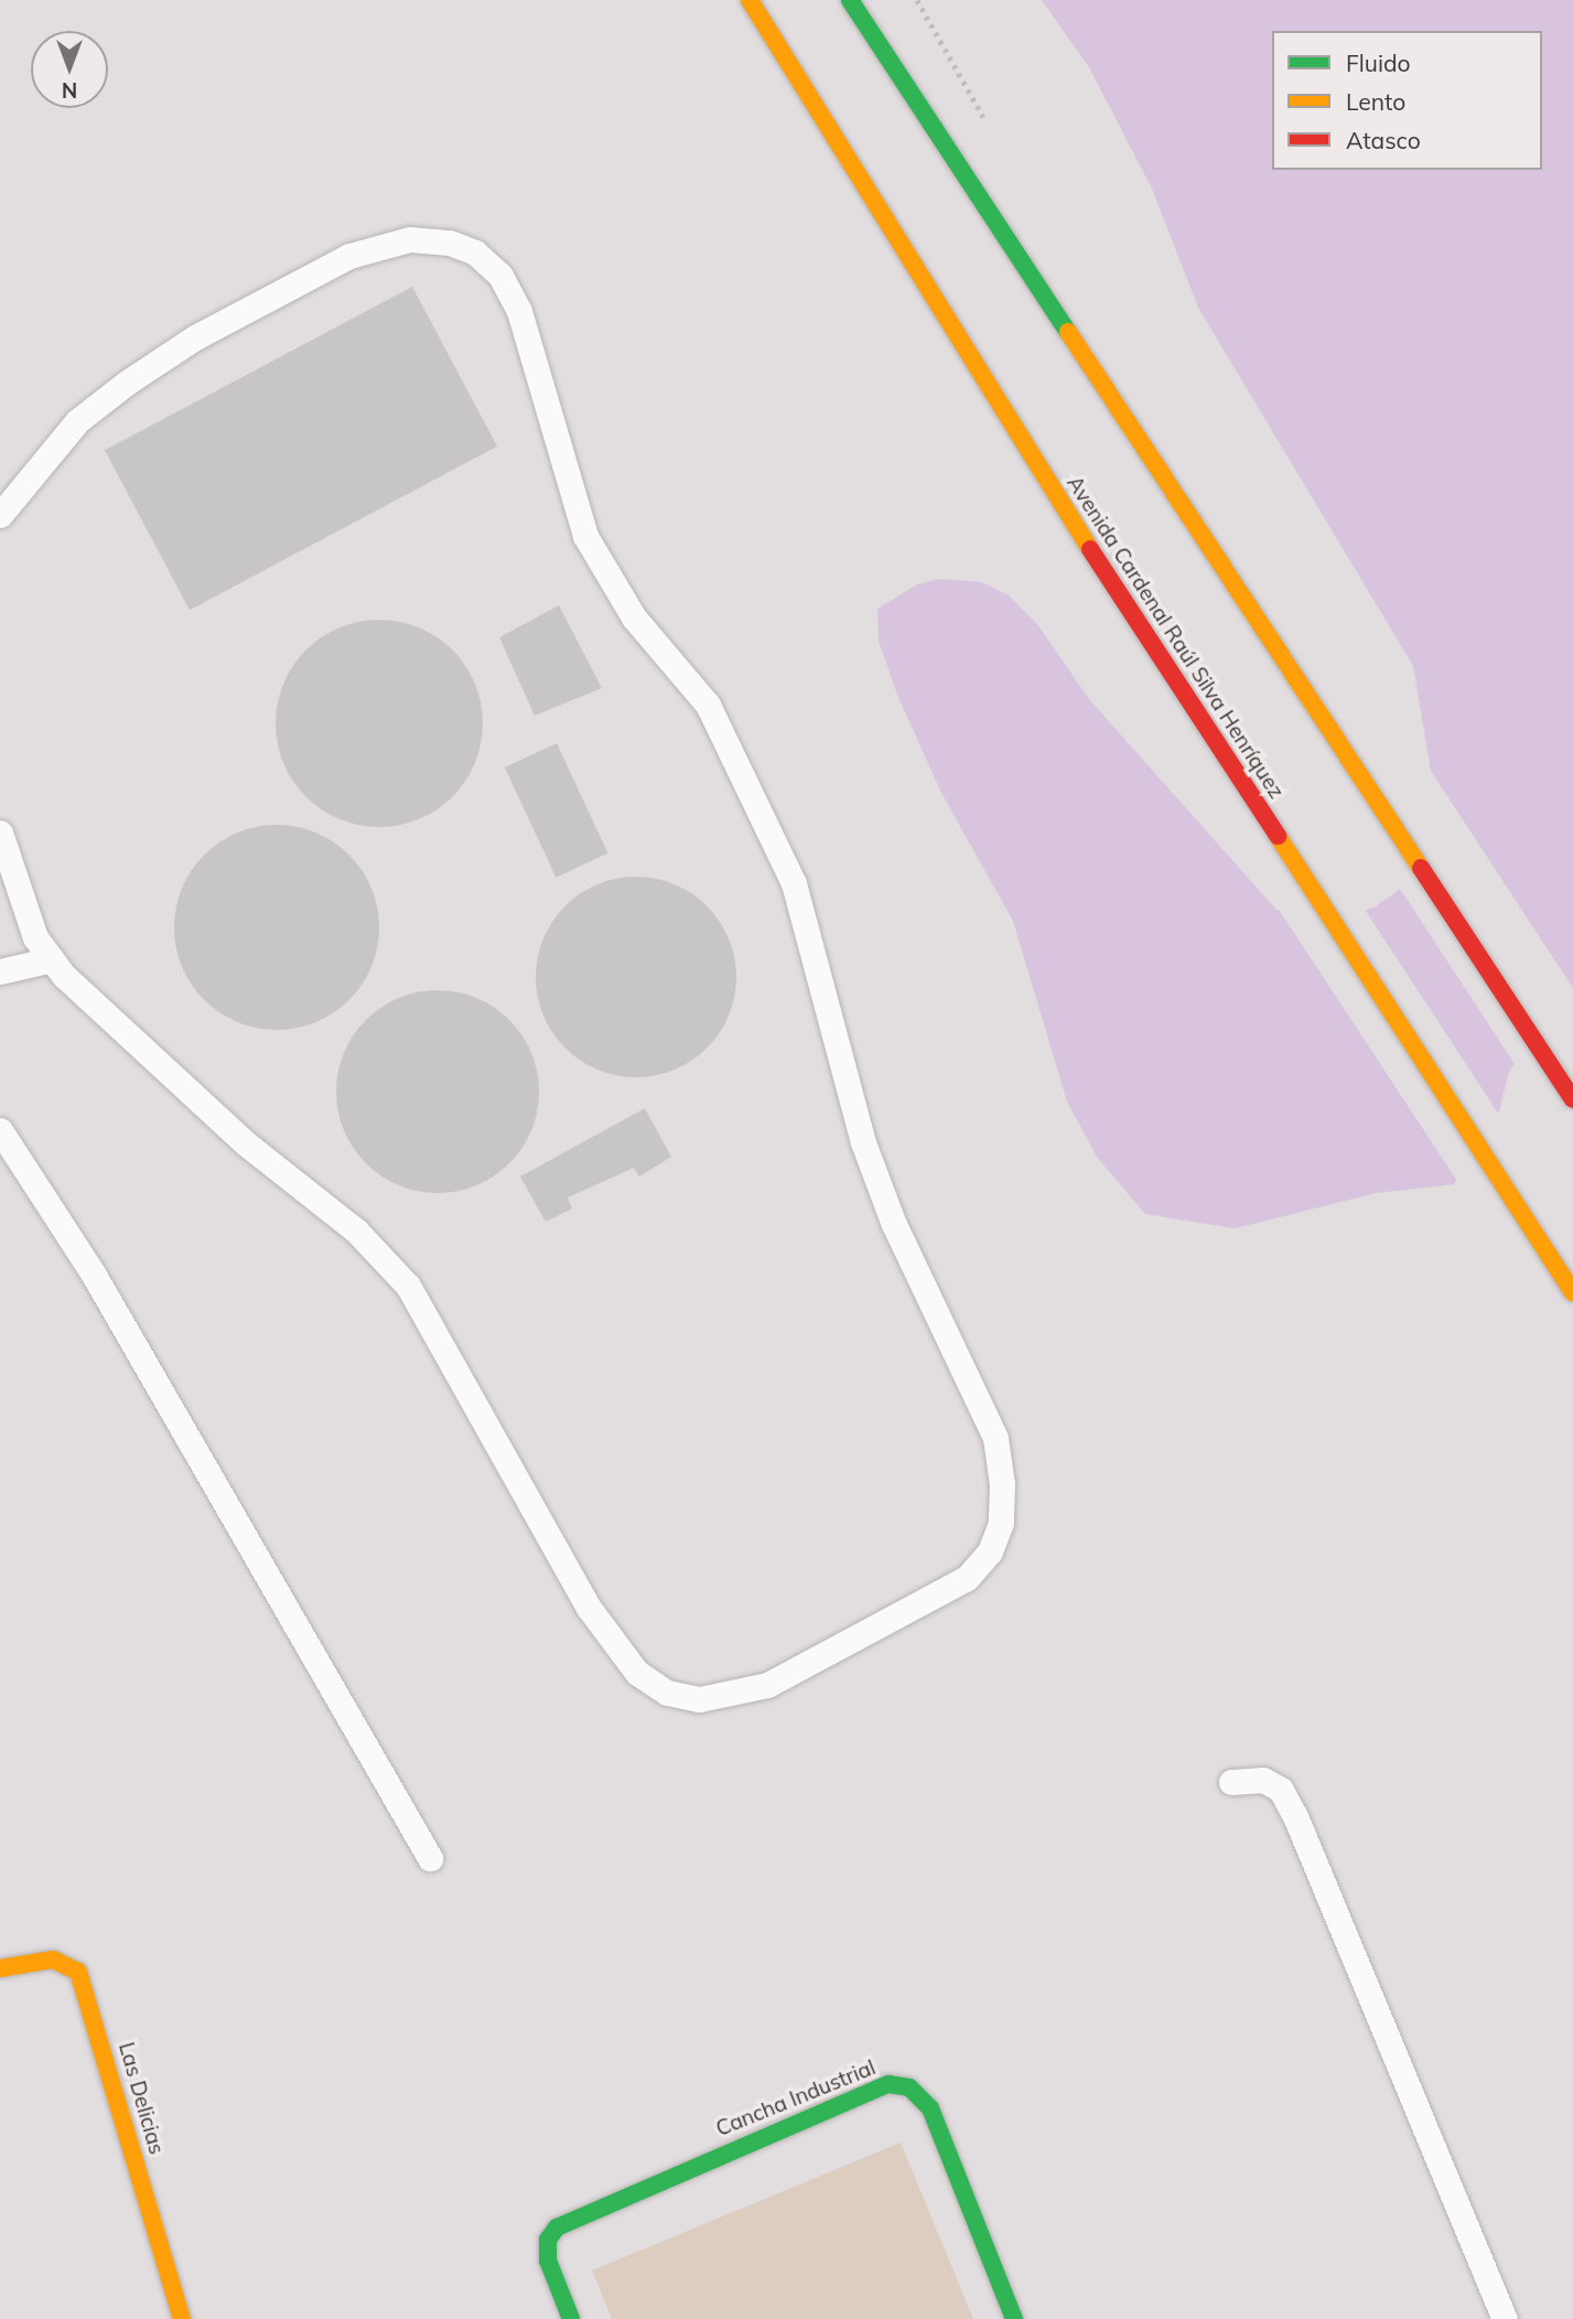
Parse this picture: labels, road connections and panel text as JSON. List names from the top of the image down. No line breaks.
{"streets":{"main road":["Avenida Cardenal Raúl Silva Henríquez","Las Delicias","Cancha Industrial"]},"legend":["Fluido","Lento","Atasco"],"north":"bottom"}
